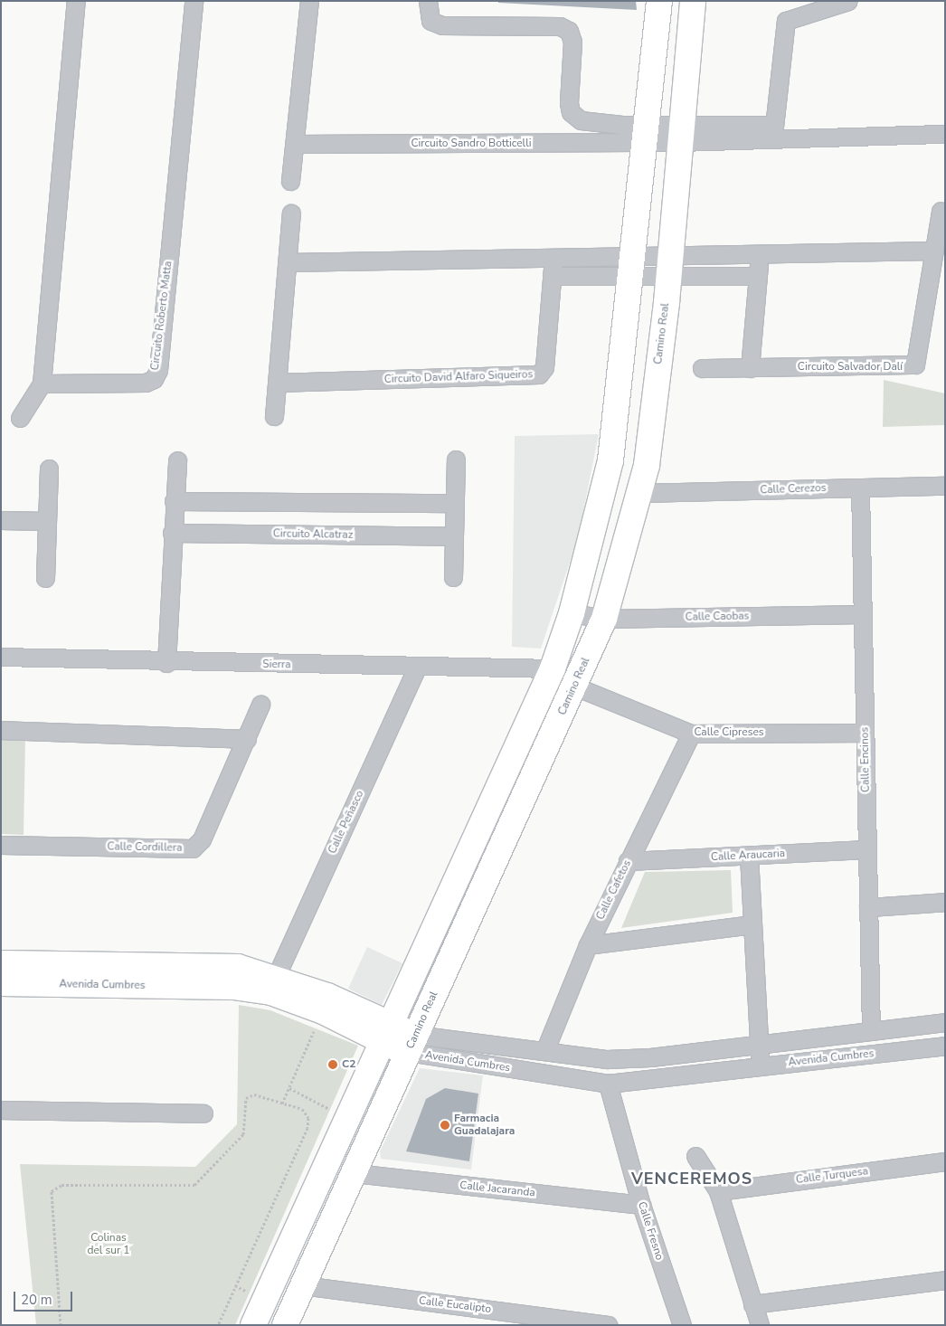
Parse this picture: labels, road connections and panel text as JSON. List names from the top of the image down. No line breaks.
{"streets":{"street":["Circuito Sandro Botticelli","Circuito Roberto Matta","Camino Real","Circuito Salvador Dalí","Circuito David Alfaro Siqueiros","Calle Cerezos","Circuito Alcatraz","Calle Caobas","Sierra","Calle Cipreses","Calle Encinos","Calle Peñasco","Calle Cordillera","Calle Araucaria","Calle Cafetos","Avenida Cumbres","Calle Turquesa","Calle Jacaranda","Calle Fresno","Calle Eucalipto"]},"crossings":[["Camino Real","Calle Cerezos"],["Camino Real","Calle Caobas"],["Camino Real","Calle Cipreses"],["Camino Real","Avenida Cumbres"],["Camino Real","Calle Jacaranda"],["Camino Real","Calle Eucalipto"],["Calle Cerezos","Calle Encinos"],["Calle Caobas","Calle Encinos"],["Sierra","Calle Peñasco"],["Calle Cipreses","Calle Encinos"],["Calle Cipreses","Calle Cafetos"],["Calle Encinos","Calle Araucaria"],["Calle Encinos","Avenida Cumbres"],["Calle Peñasco","Avenida Cumbres"],["Calle Araucaria","Calle Cafetos"],["Calle Cafetos","Avenida Cumbres"],["Avenida Cumbres","Calle Fresno"],["Calle Jacaranda","Calle Fresno"]],"districts":["VENCEREMOS"],"parks":["Colinas del sur 1"],"places":["C2","Farmacia Guadalajara"],"scale_bar":"20 m"}
